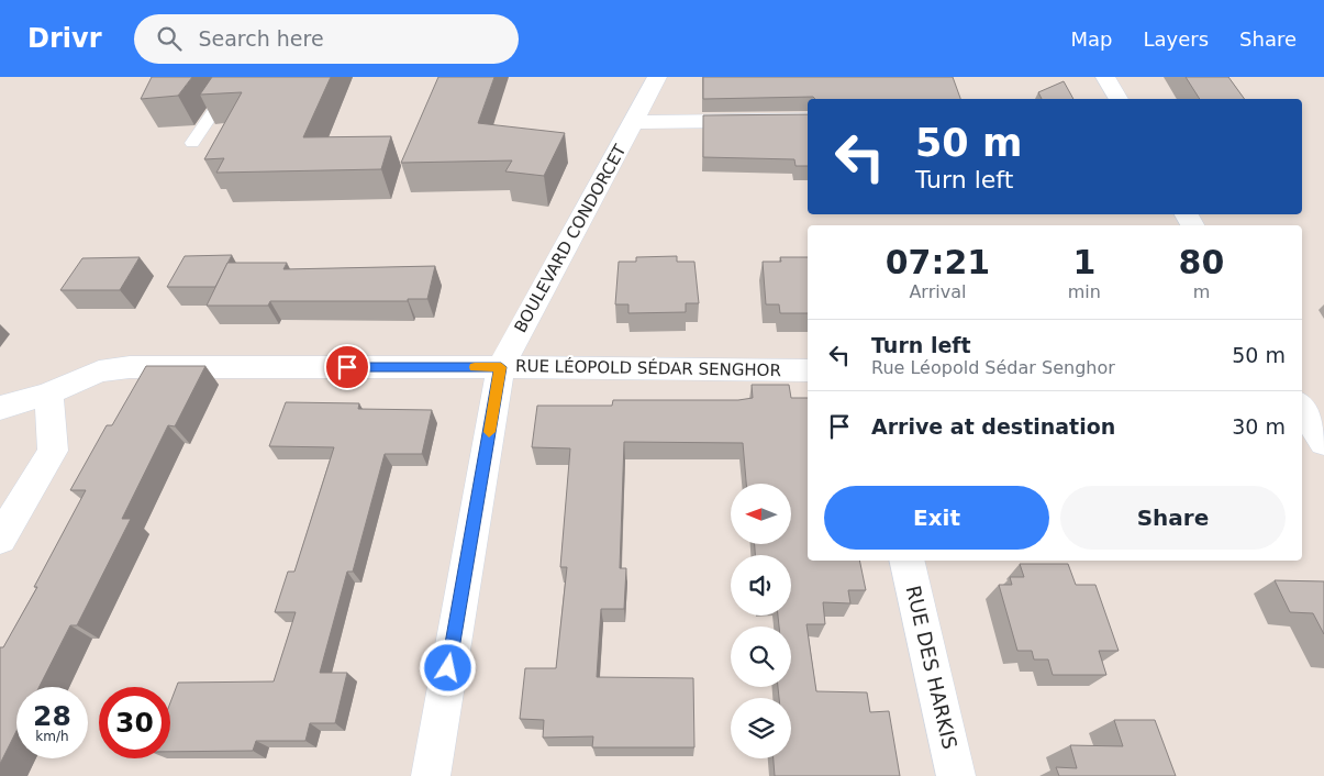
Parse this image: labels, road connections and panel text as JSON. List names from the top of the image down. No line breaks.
{"streets":{"street":["BOULEVARD CONDORCET","RUE LÉOPOLD SÉDAR SENGHOR","RUE DES HARKIS"]},"crossings":[["BOULEVARD CONDORCET","RUE LÉOPOLD SÉDAR SENGHOR"]],"north":"left","page":{"header":"Drivr","search":"Search here","nav":["Map","Layers","Share"],"turn":["50 m","Turn left"],"eta":["07:21","Arrival","1","min","80","m"],"list":[{"name":"Turn left","note":"Rue Léopold Sédar Senghor","value":"50 m"},{"name":"Arrive at destination","value":"30 m"}],"buttons":["Exit","Share"],"speed":"28 km/h","limit":"30"}}
